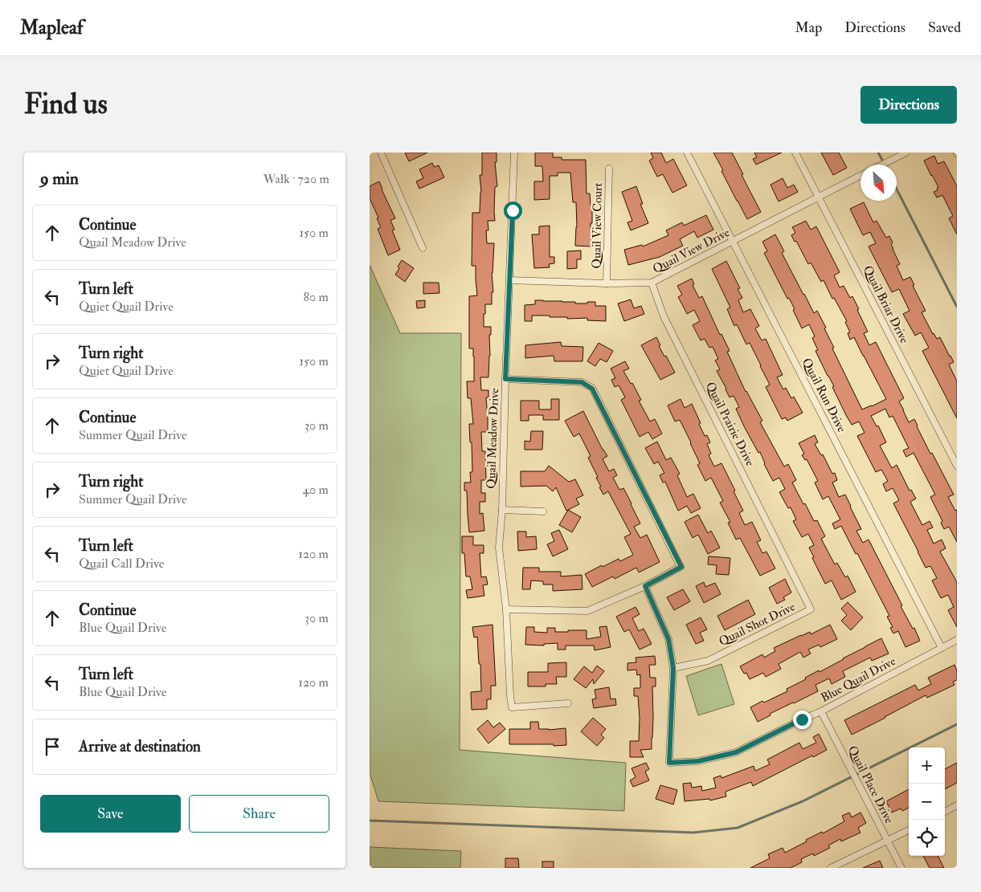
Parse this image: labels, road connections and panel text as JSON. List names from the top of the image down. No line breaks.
{"streets":{"street":["Quail View Court","Quail View Drive","Quail Briar Drive","Quail Run Drive","Quail Prairie Drive","Quail Meadow Drive","Quail Shot Drive","Blue Quail Drive","Quail Place Drive"]},"crossings":[["Quail View Court","Quail View Drive"],["Quail View Drive","Quail Briar Drive"],["Quail View Drive","Quail Run Drive"],["Quail View Drive","Quail Prairie Drive"],["Quail View Drive","Quail Meadow Drive"],["Quail Run Drive","Blue Quail Drive"],["Quail Prairie Drive","Quail Shot Drive"],["Quail Shot Drive","Blue Quail Drive"],["Blue Quail Drive","Quail Place Drive"]],"north":"bottom right","page":{"header":"Mapleaf","nav":["Map","Directions","Saved"],"buttons":["Directions",["Save","Share"]],"title":"Find us","heading":["9 min","Walk · 720 m"],"list":[["Continue","Quail Meadow Drive","150 m"],["Turn left","Quiet Quail Drive","80 m"],["Turn right","Quiet Quail Drive","150 m"],["Continue","Summer Quail Drive","30 m"],["Turn right","Summer Quail Drive","40 m"],["Turn left","Quail Call Drive","120 m"],["Continue","Blue Quail Drive","30 m"],["Turn left","Blue Quail Drive","120 m"],"Arrive at destination"],"map_buttons":["+","−"]}}
